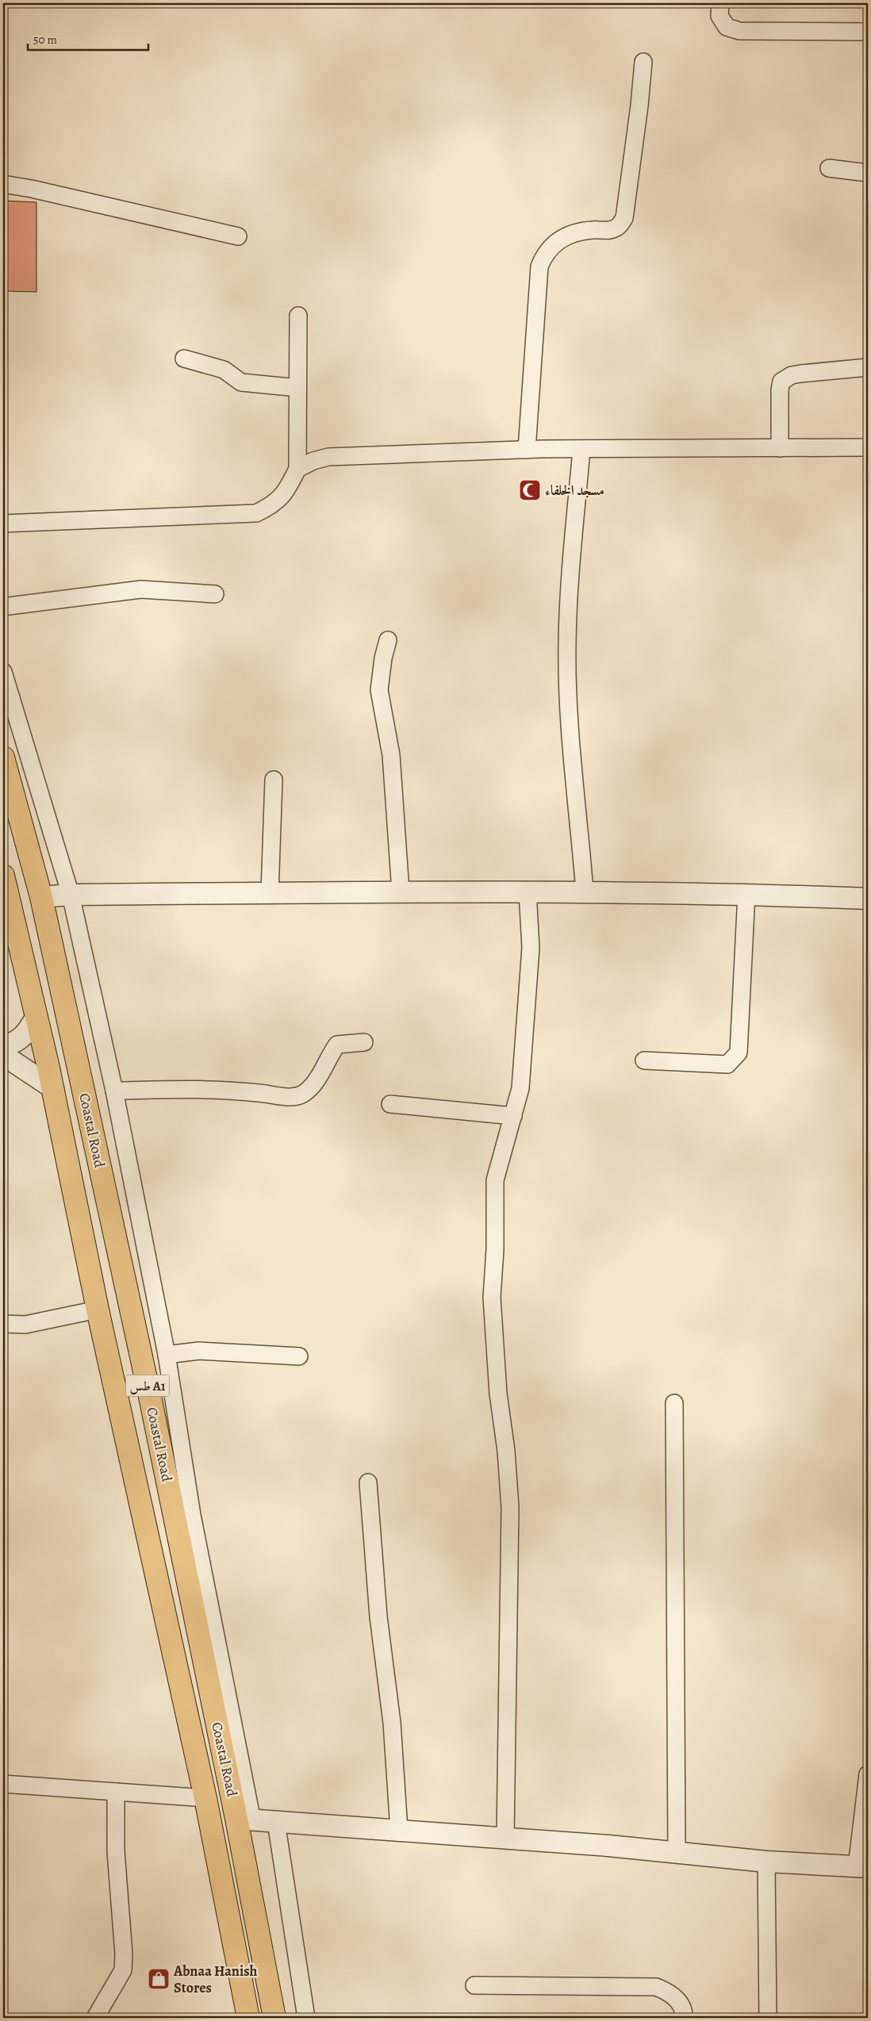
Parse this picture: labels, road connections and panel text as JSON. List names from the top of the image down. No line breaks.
{"streets":{"highway":["Coastal Road","طس A1"]},"places":{"mosque":["مسجد الخلفاء"],"shop":["Abnaa Hanish Stores"]},"scale_bar":"50 m"}
